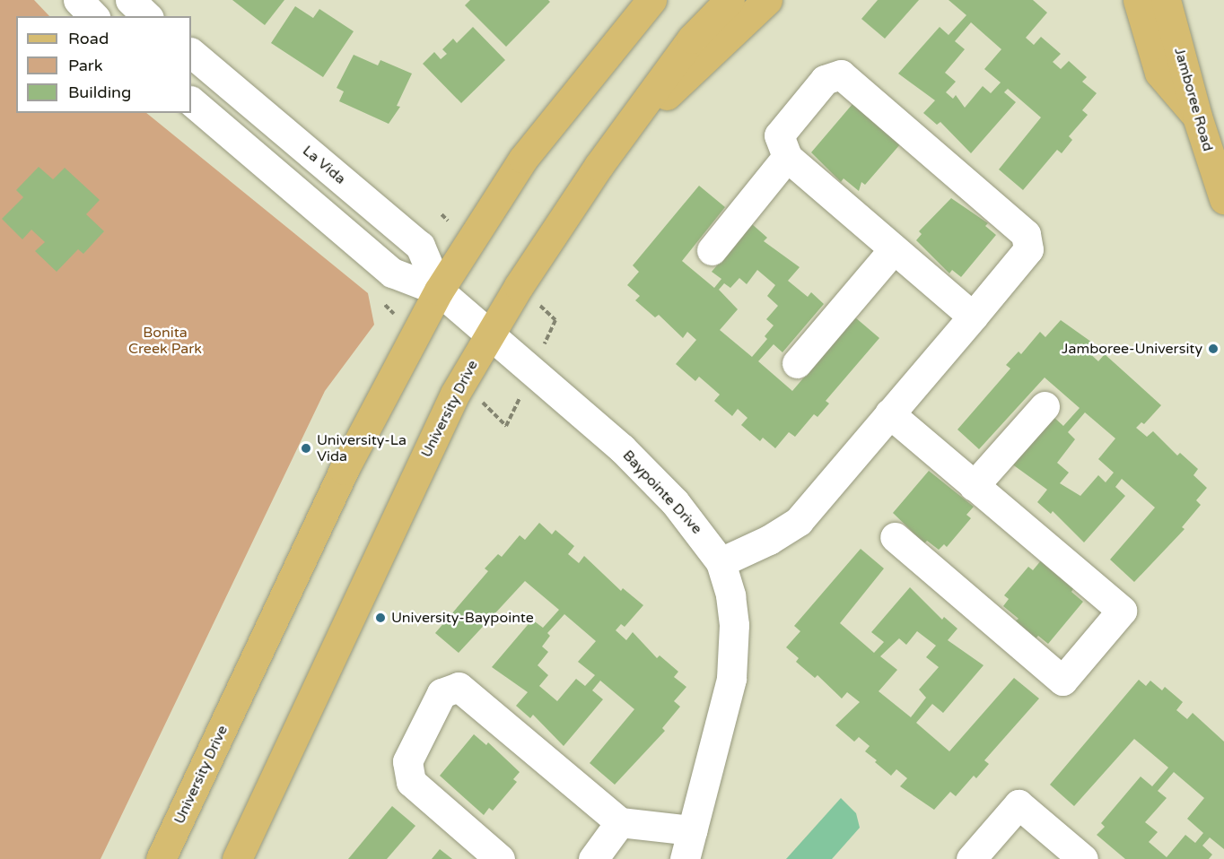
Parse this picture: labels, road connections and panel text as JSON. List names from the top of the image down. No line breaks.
{"streets":{"main road":["Jamboree Road","University Drive"],"street":["La Vida","Baypointe Drive"]},"crossings":[["La Vida","University Drive"],["La Vida","Baypointe Drive"],["University Drive","Baypointe Drive"]],"parks":["Bonita Creek Park"],"places":["Jamboree-University","University-La Vida","University-Baypointe"],"legend":["Road","Park","Building"]}
